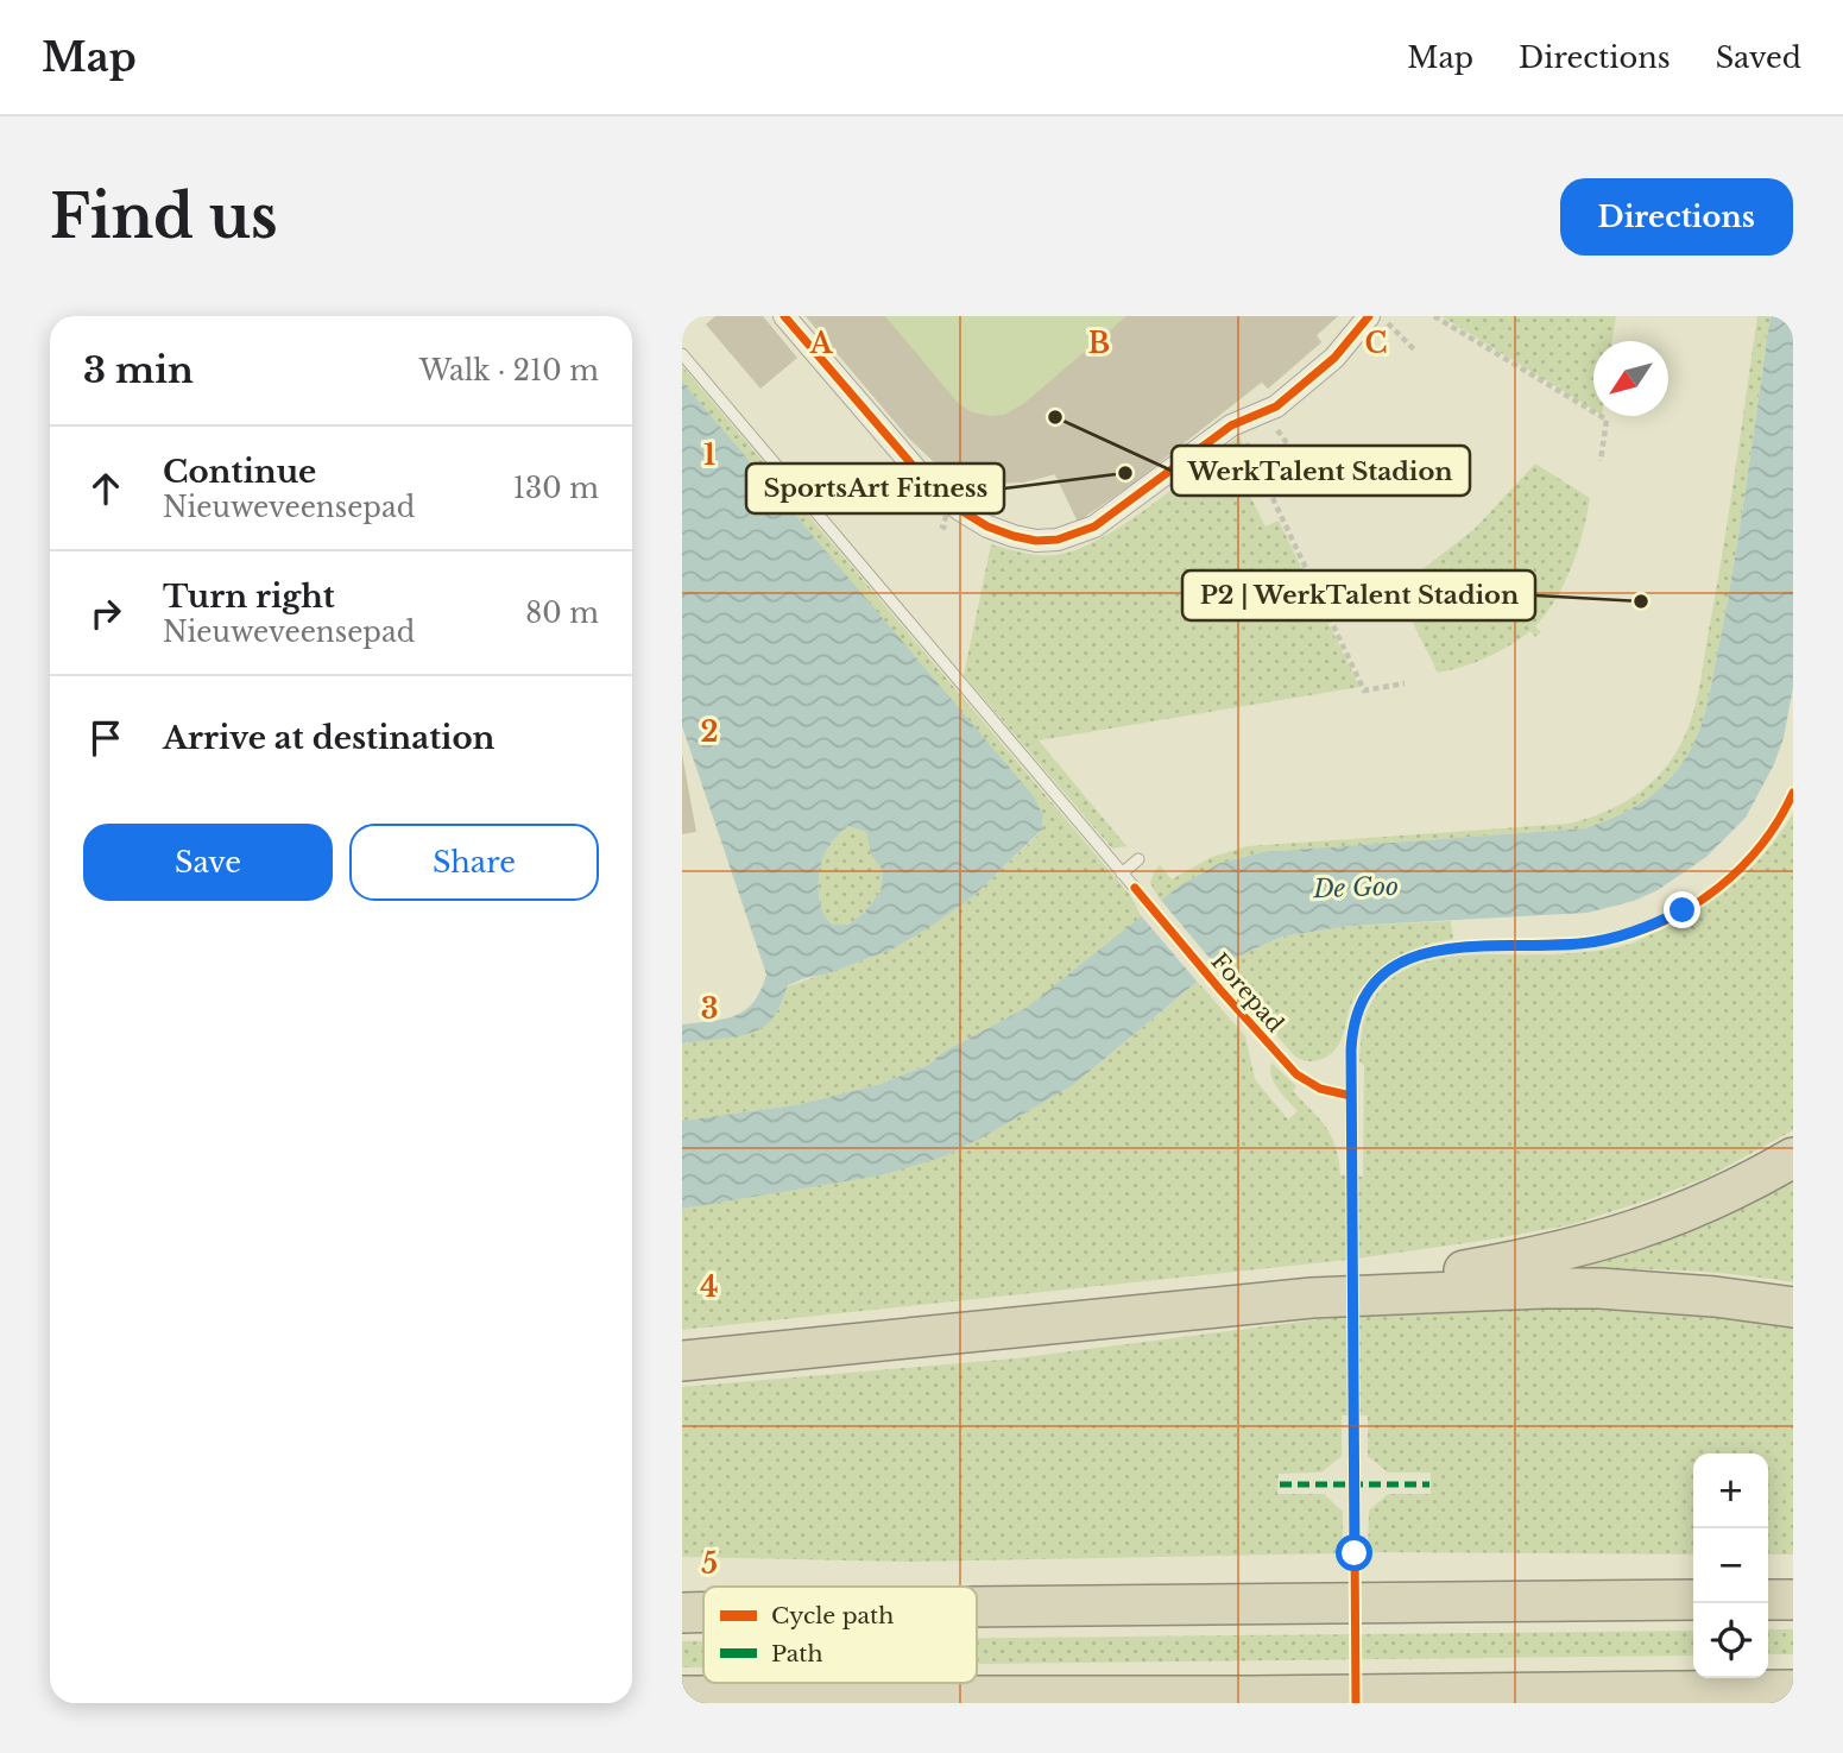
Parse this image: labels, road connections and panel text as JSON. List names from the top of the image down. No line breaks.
{"streets":{"cycle path":["Forepad"]},"water":["De Goo"],"places":["WerkTalent Stadion","SportsArt Fitness","P2 | WerkTalent Stadion"],"legend":["Cycle path","Path"],"north":"bottom left","page":{"header":"Map","nav":["Map","Directions","Saved"],"buttons":["Directions",["Save","Share"]],"title":"Find us","heading":["3 min","Walk · 210 m"],"list":[["Continue","Nieuweveensepad","130 m"],["Turn right","Nieuweveensepad","80 m"],"Arrive at destination"],"map_buttons":["+","−"]},"grid":{"columns":["A","B","C"],"rows":["1","2","3","4","5"]}}
